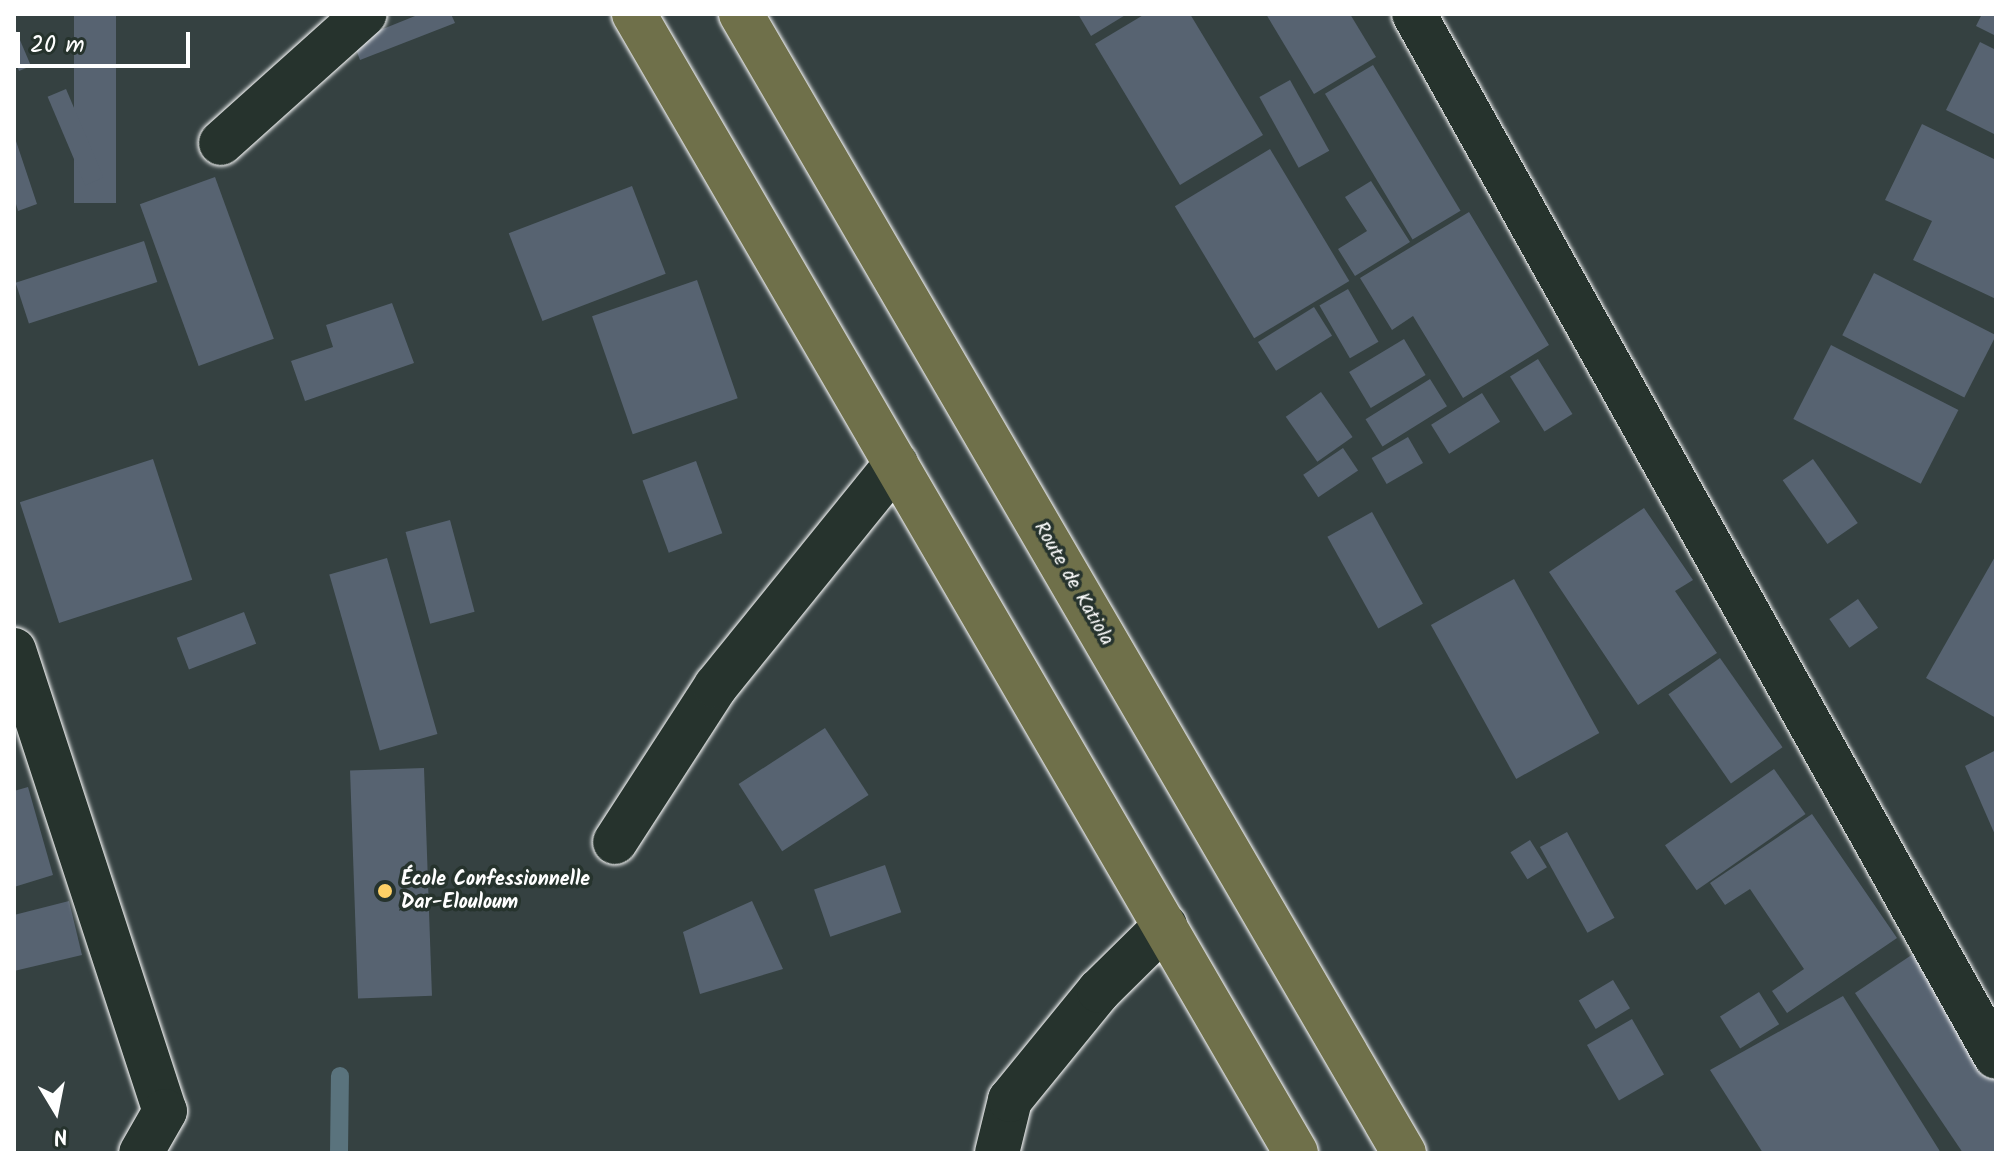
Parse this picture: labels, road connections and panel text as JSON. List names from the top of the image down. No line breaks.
{"streets":{"highway":["Route de Katiola"]},"places":["École Confessionnelle Dar-Elouloum"],"scale_bar":"20 m","north":"bottom"}
